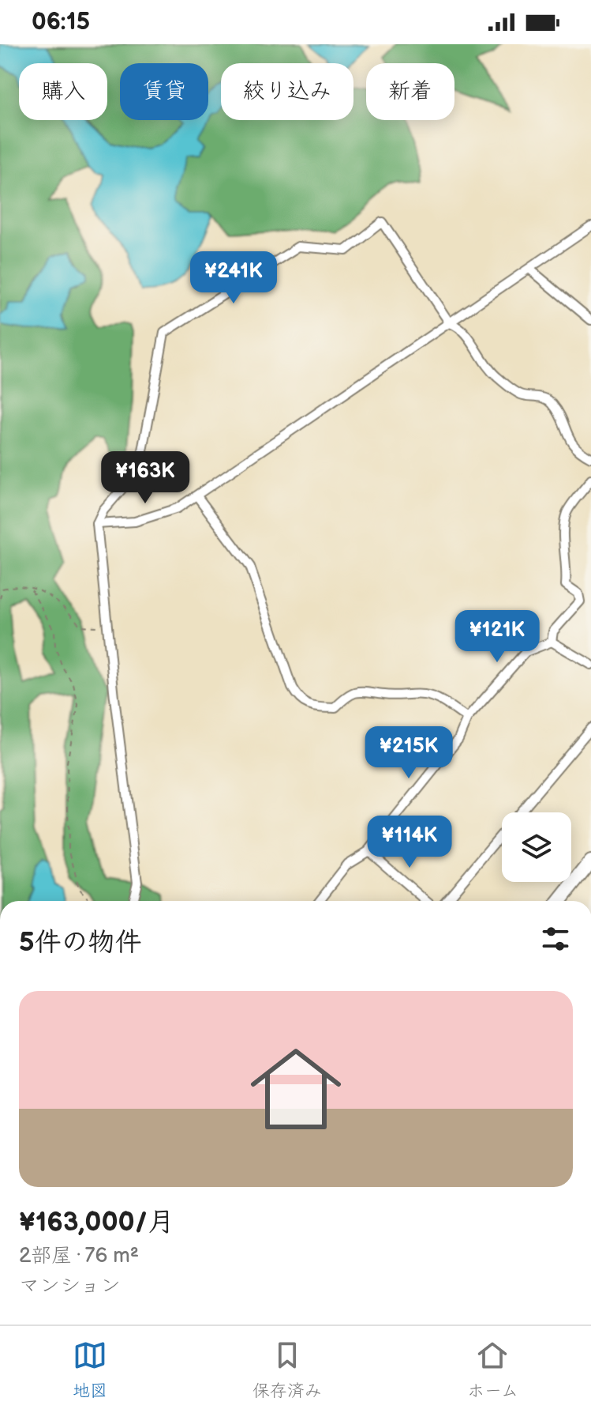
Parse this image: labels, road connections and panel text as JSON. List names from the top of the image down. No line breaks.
{"page":{"status":"06:15","chip":["購入","賃貸","絞り込み","新着"],"price":["¥241K","¥163K","¥121K","¥215K","¥114K"],"heading":"5件の物件","list":[{"name":"¥163,000/月","note":"2部屋 · 76 m² · マンション"}],"tabs":["地図","保存済み","ホーム"]}}
